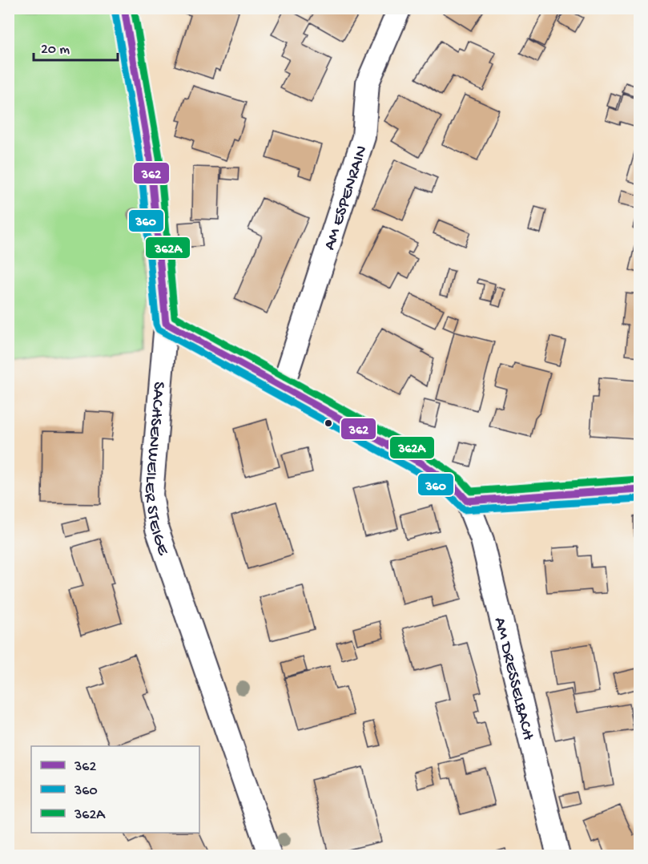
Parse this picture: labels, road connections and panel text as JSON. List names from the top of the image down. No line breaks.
{"streets":{"street":["AM ESPENRAIN","SACHSENWEILER STEIGE","AM DRESSELBACH"]},"lines":["transit line 362","transit line 362A","transit line 360"],"legend":["362","360","362A"],"scale_bar":"20 m"}
